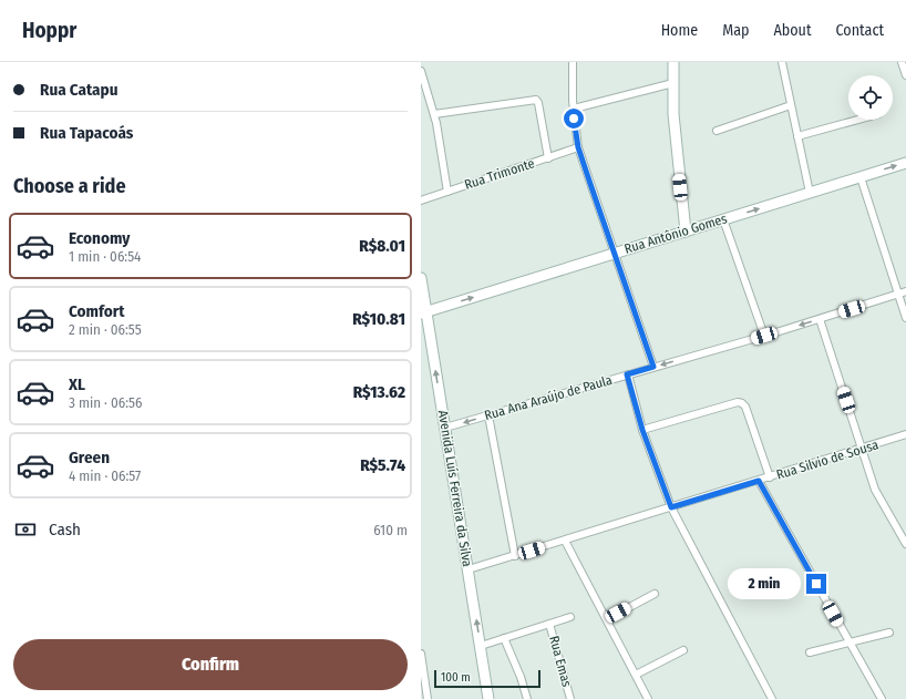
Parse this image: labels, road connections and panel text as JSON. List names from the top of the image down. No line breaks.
{"streets":{"main road":["Rua Antônio Gomes","Avenida Luís Ferreira da Silva"],"street":["Rua Trimonte","Rua Ana Araújo de Paula","Rua Silvio de Sousa","Rua Emas"]},"crossings":[["Rua Antônio Gomes","Avenida Luís Ferreira da Silva"],["Rua Ana Araújo de Paula","Avenida Luís Ferreira da Silva"],["Rua Silvio de Sousa","Avenida Luís Ferreira da Silva"]],"one_way":["Rua Antônio Gomes","Rua Ana Araújo de Paula","Avenida Luís Ferreira da Silva"],"scale_bar":"100 m","page":{"header":"Hoppr","nav":["Home","Map","About","Contact"],"banner":["Rua Catapu","Rua Tapacoás"],"heading":"Choose a ride","list":[{"name":"Economy","note":"1 min · 06:54","value":"R$8.01"},{"name":"Comfort","note":"2 min · 06:55","value":"R$10.81"},{"name":"XL","note":"3 min · 06:56","value":"R$13.62"},{"name":"Green","note":"4 min · 06:57","value":"R$5.74"}],"pay":["Cash","610 m"],"bubble":"2 min","buttons":"Confirm","scale":"100 m"}}
